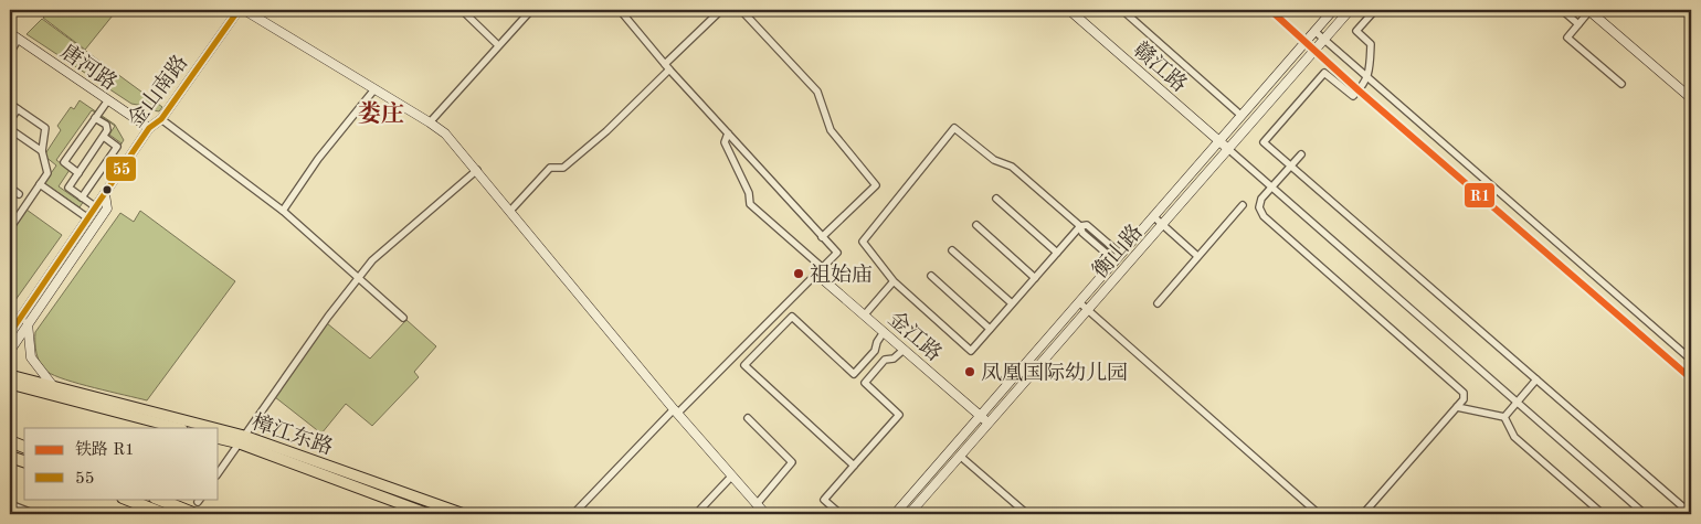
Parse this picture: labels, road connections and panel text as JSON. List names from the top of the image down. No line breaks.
{"streets":{"main road":["樟江东路"],"street":["唐河路","赣江路","金山南路","衡山路","金江路"]},"crossings":[["唐河路","金山南路"],["赣江路","衡山路"],["衡山路","金江路"]],"districts":["娄庄"],"places":["祖始庙","凤凰国际幼儿园"],"lines":["rail line R1","transit line 55"],"legend":["铁路 R1","55"]}
